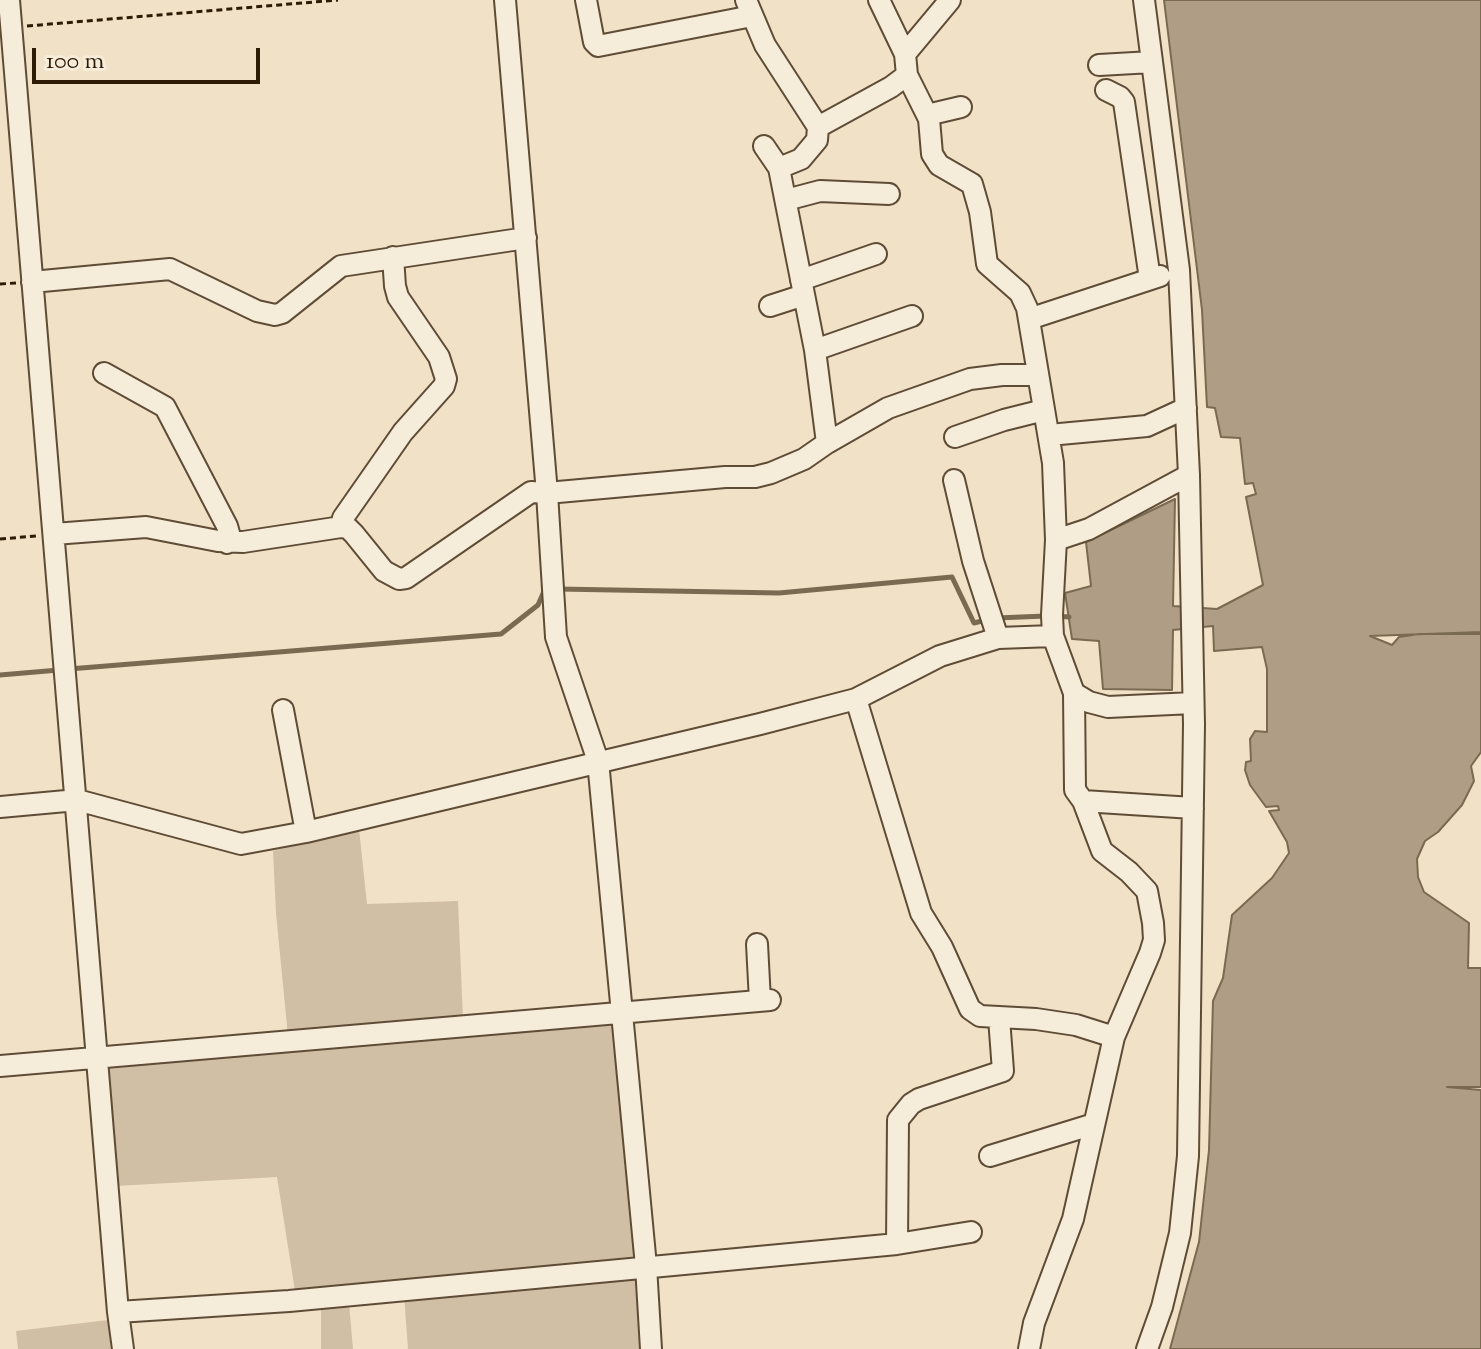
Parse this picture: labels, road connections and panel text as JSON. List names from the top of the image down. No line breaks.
{"scale_bar":"100 m"}
